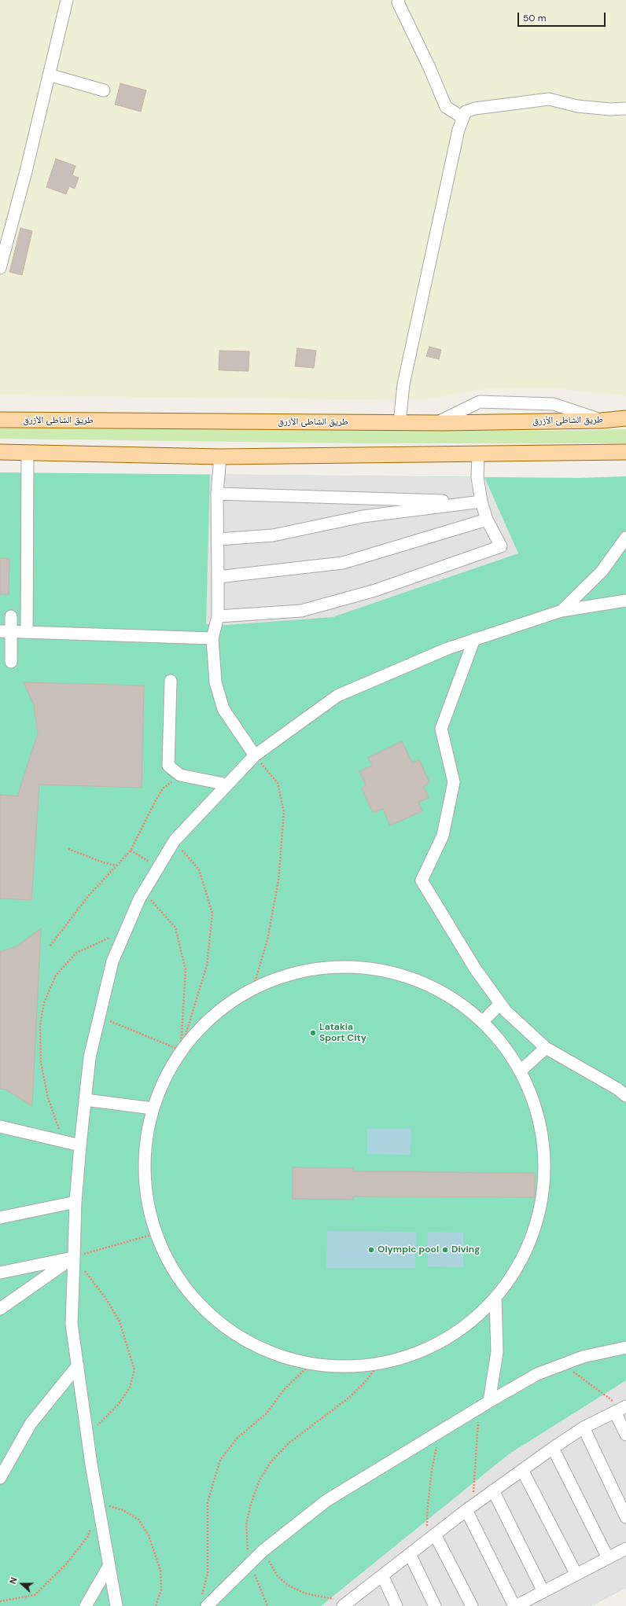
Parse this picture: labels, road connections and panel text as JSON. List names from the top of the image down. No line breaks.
{"streets":{"main road":["طريق الشاطئ الأزرق"]},"places":["Latakia Sport City","Olympic pool","Diving"],"scale_bar":"50 m","north":"left"}
